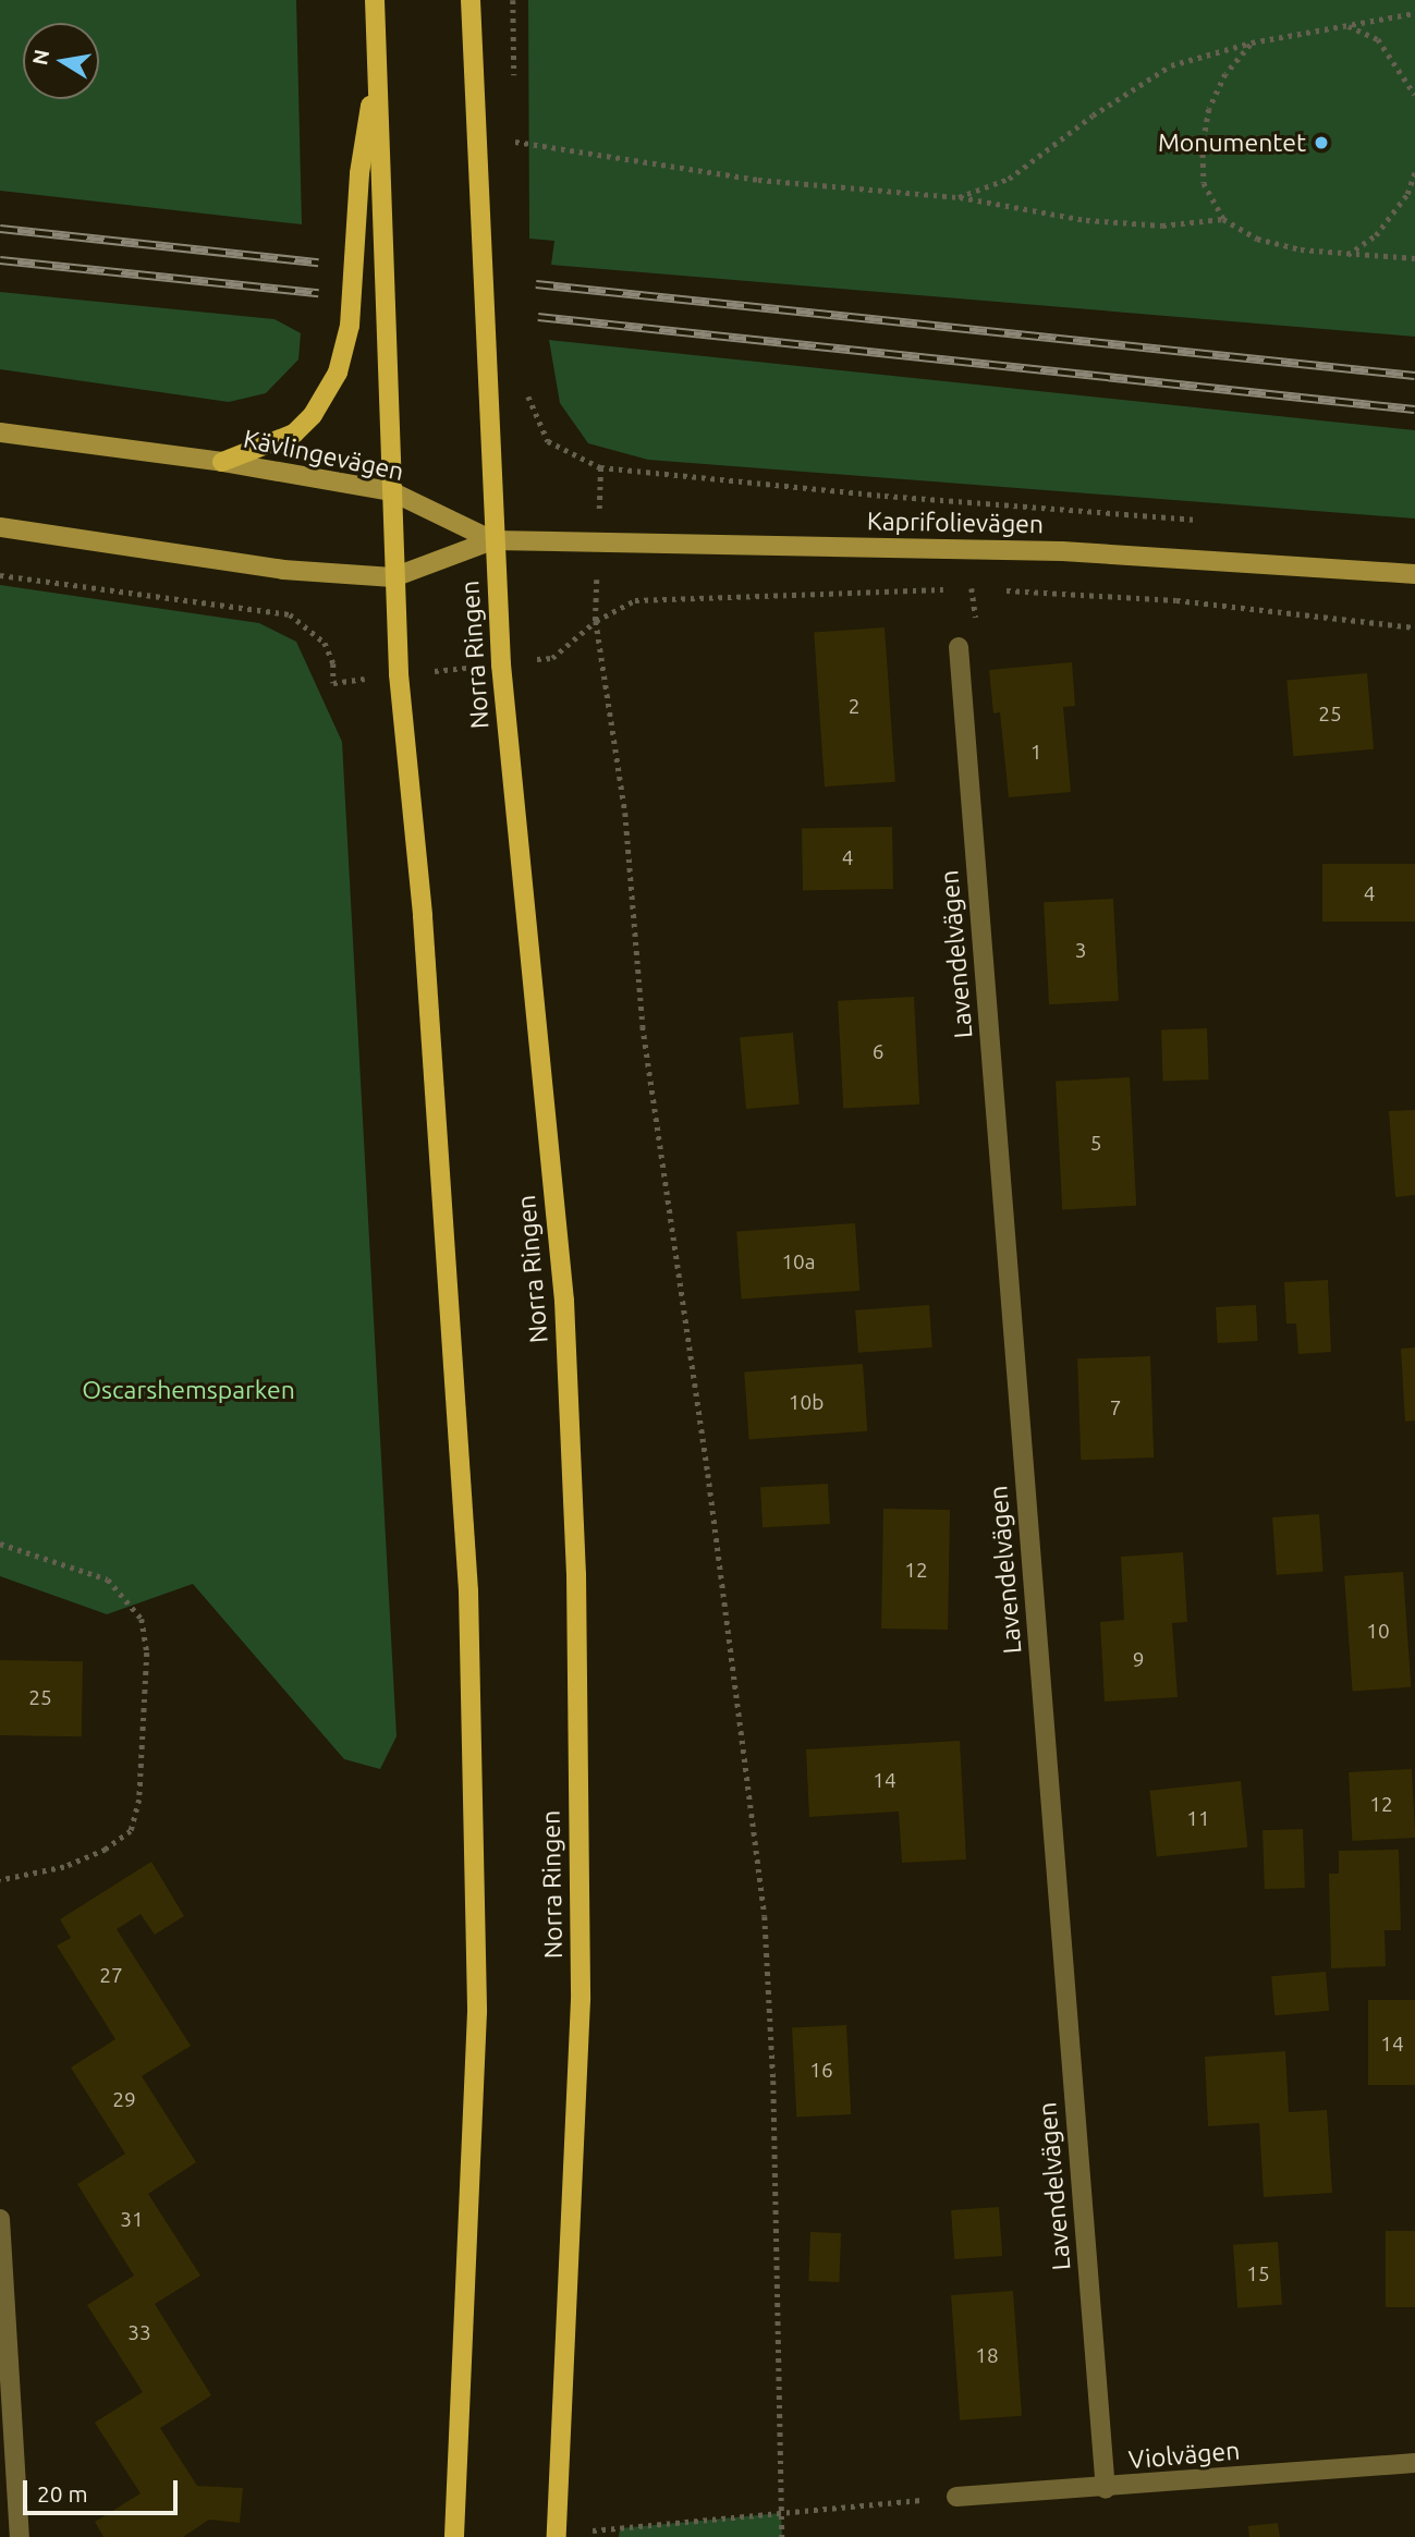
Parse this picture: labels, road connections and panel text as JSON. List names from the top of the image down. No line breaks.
{"streets":{"main road":["Kävlingevägen","Kaprifolievägen","Norra Ringen"],"street":["Lavendelvägen","Violvägen"]},"crossings":[["Kävlingevägen","Kaprifolievägen"],["Kävlingevägen","Norra Ringen"],["Kaprifolievägen","Norra Ringen"],["Lavendelvägen","Violvägen"]],"parks":["Oscarshemsparken"],"places":["Monumentet"],"house_numbers":["2","25","1","4","4","3","6","5","10a","10b","7","12","10","9","25","14","12","11","27","14","16","29","31","15","33","18"],"scale_bar":"20 m","north":"left"}
